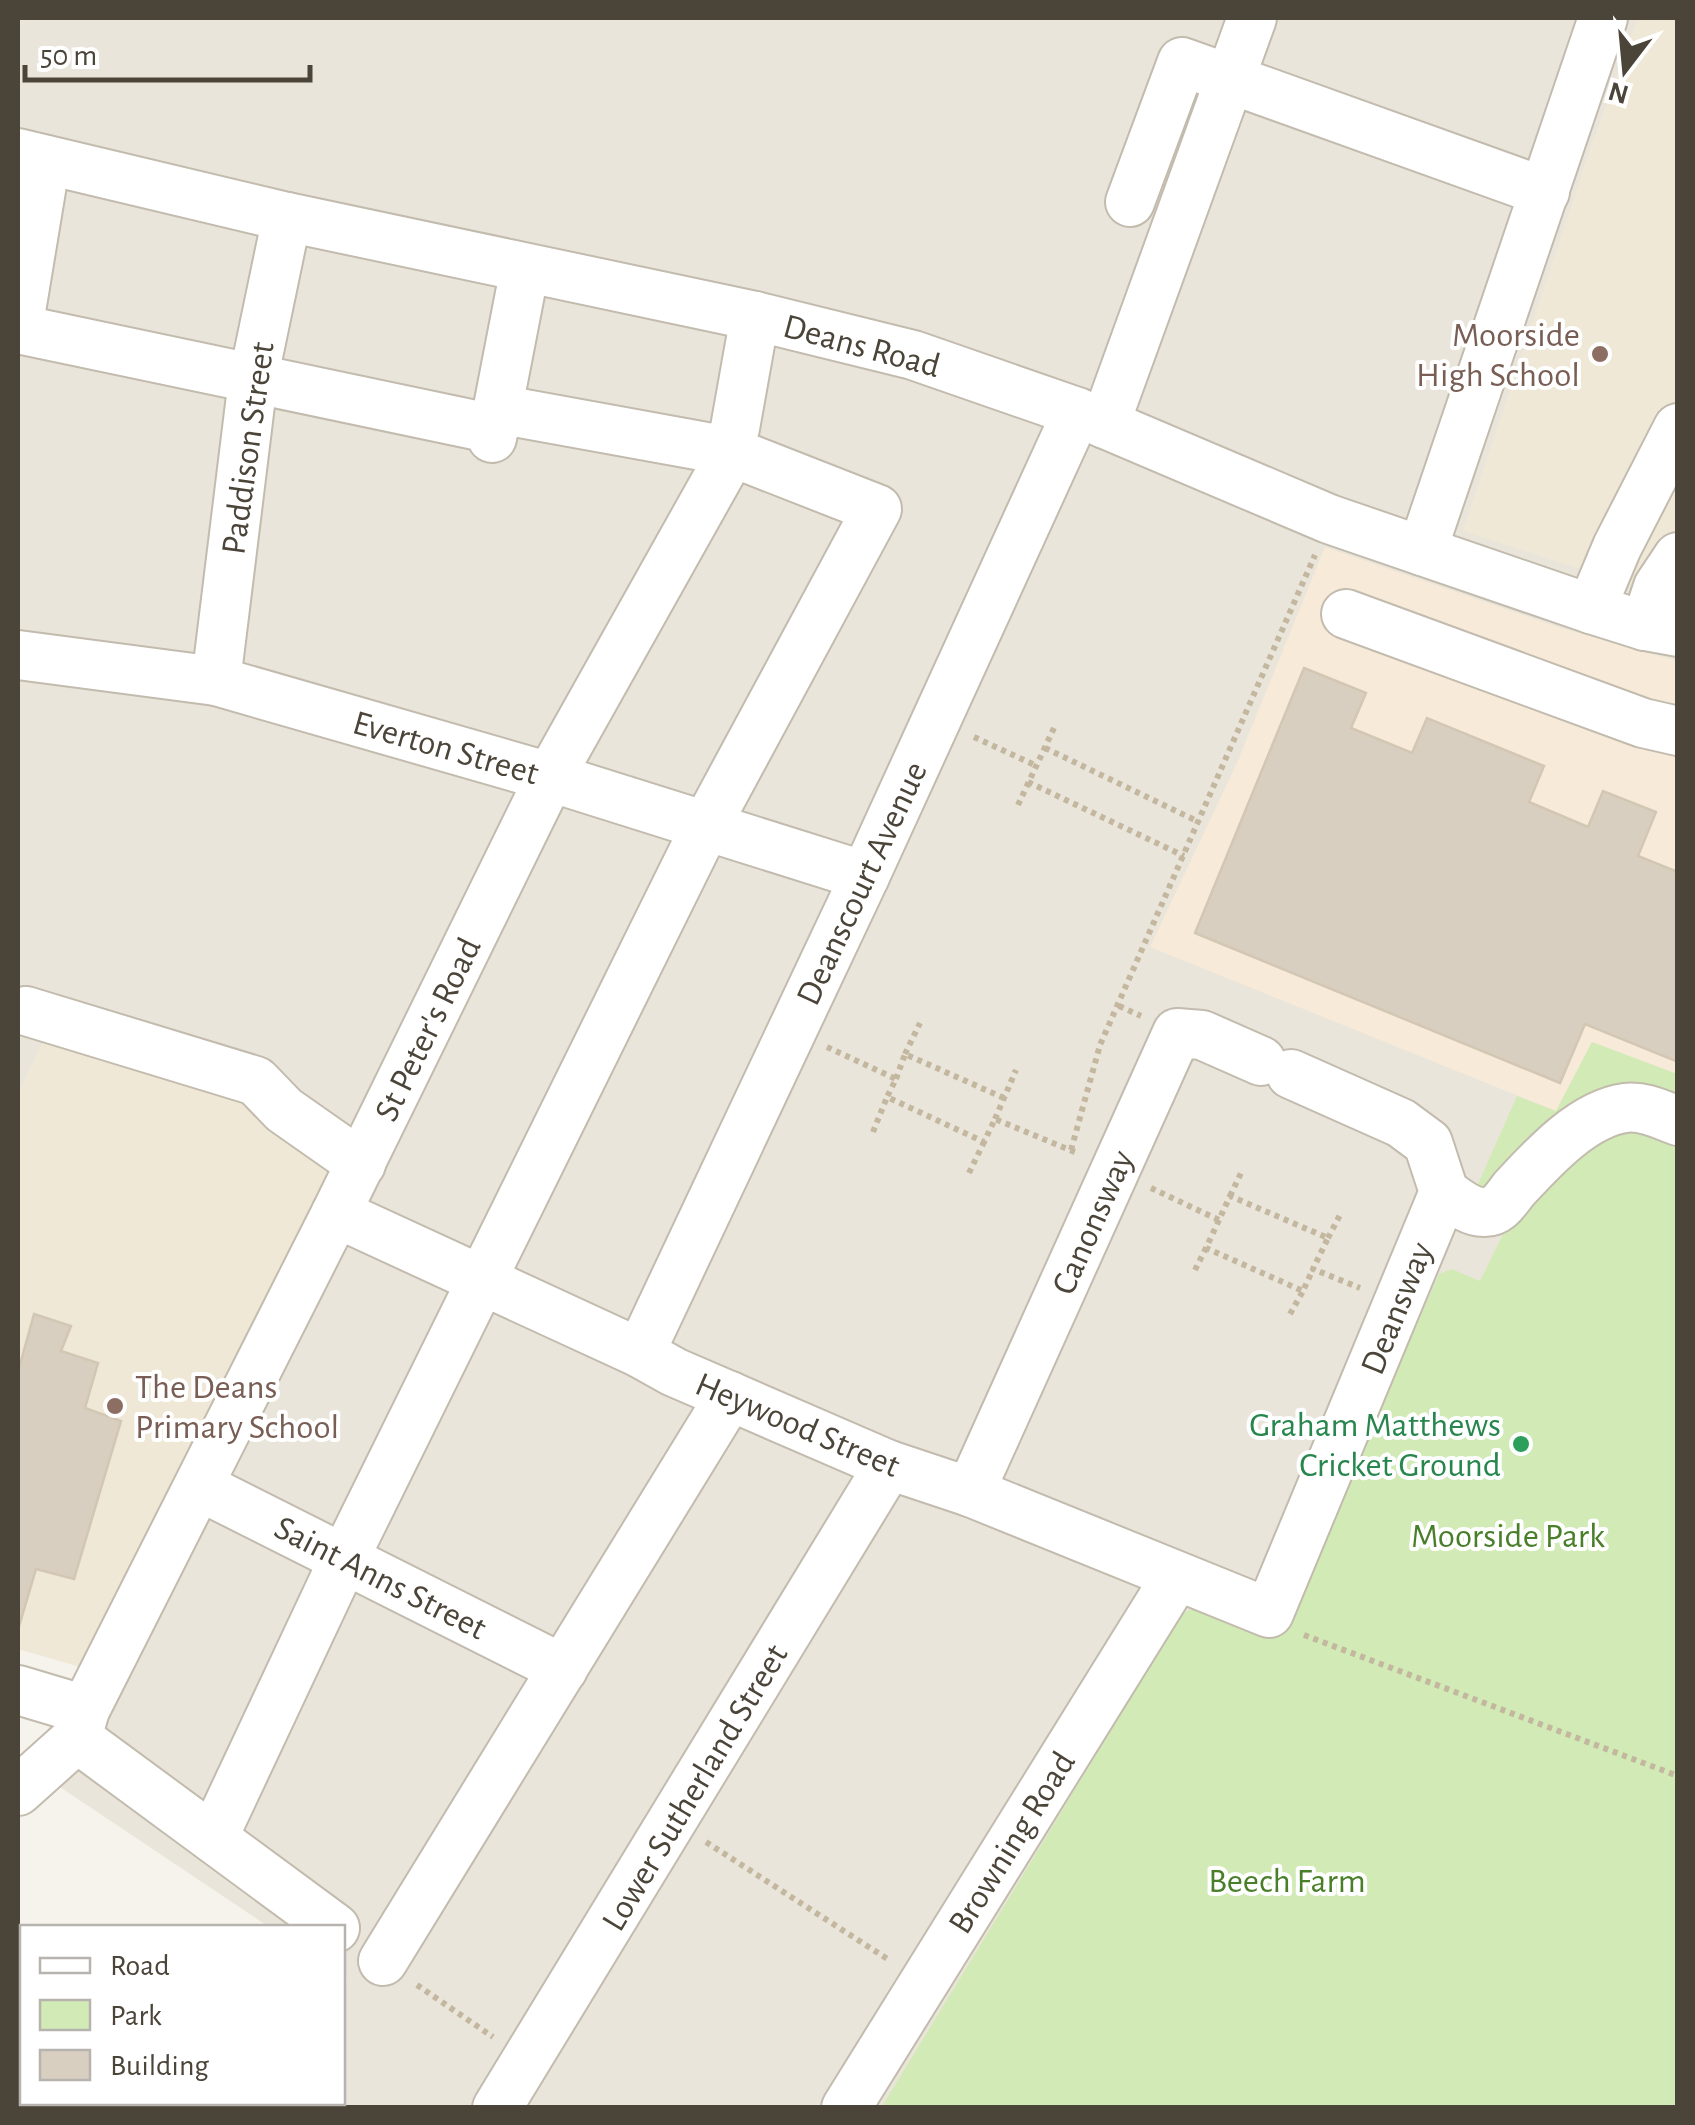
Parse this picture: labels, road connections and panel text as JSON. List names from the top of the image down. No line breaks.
{"streets":{"street":["Deans Road","Paddison Street","Everton Street","Deanscourt Avenue","St Peter's Road","Canonsway","Deansway","Heywood Street","Saint Anns Street","Lower Sutherland Street","Browning Road"]},"crossings":[["Deans Road","Paddison Street"],["Deans Road","Deanscourt Avenue"],["Deans Road","St Peter's Road"],["Paddison Street","Everton Street"],["Everton Street","Deanscourt Avenue"],["Everton Street","St Peter's Road"],["Deanscourt Avenue","Heywood Street"],["St Peter's Road","Heywood Street"],["St Peter's Road","Saint Anns Street"],["Canonsway","Deansway"],["Canonsway","Heywood Street"],["Deansway","Heywood Street"],["Heywood Street","Lower Sutherland Street"],["Heywood Street","Browning Road"]],"parks":["Moorside Park","Beech Farm"],"places":["Moorside High School","The Deans Primary School","Graham Matthews Cricket Ground"],"legend":["Road","Park","Building"],"scale_bar":"50 m","north":"bottom"}
